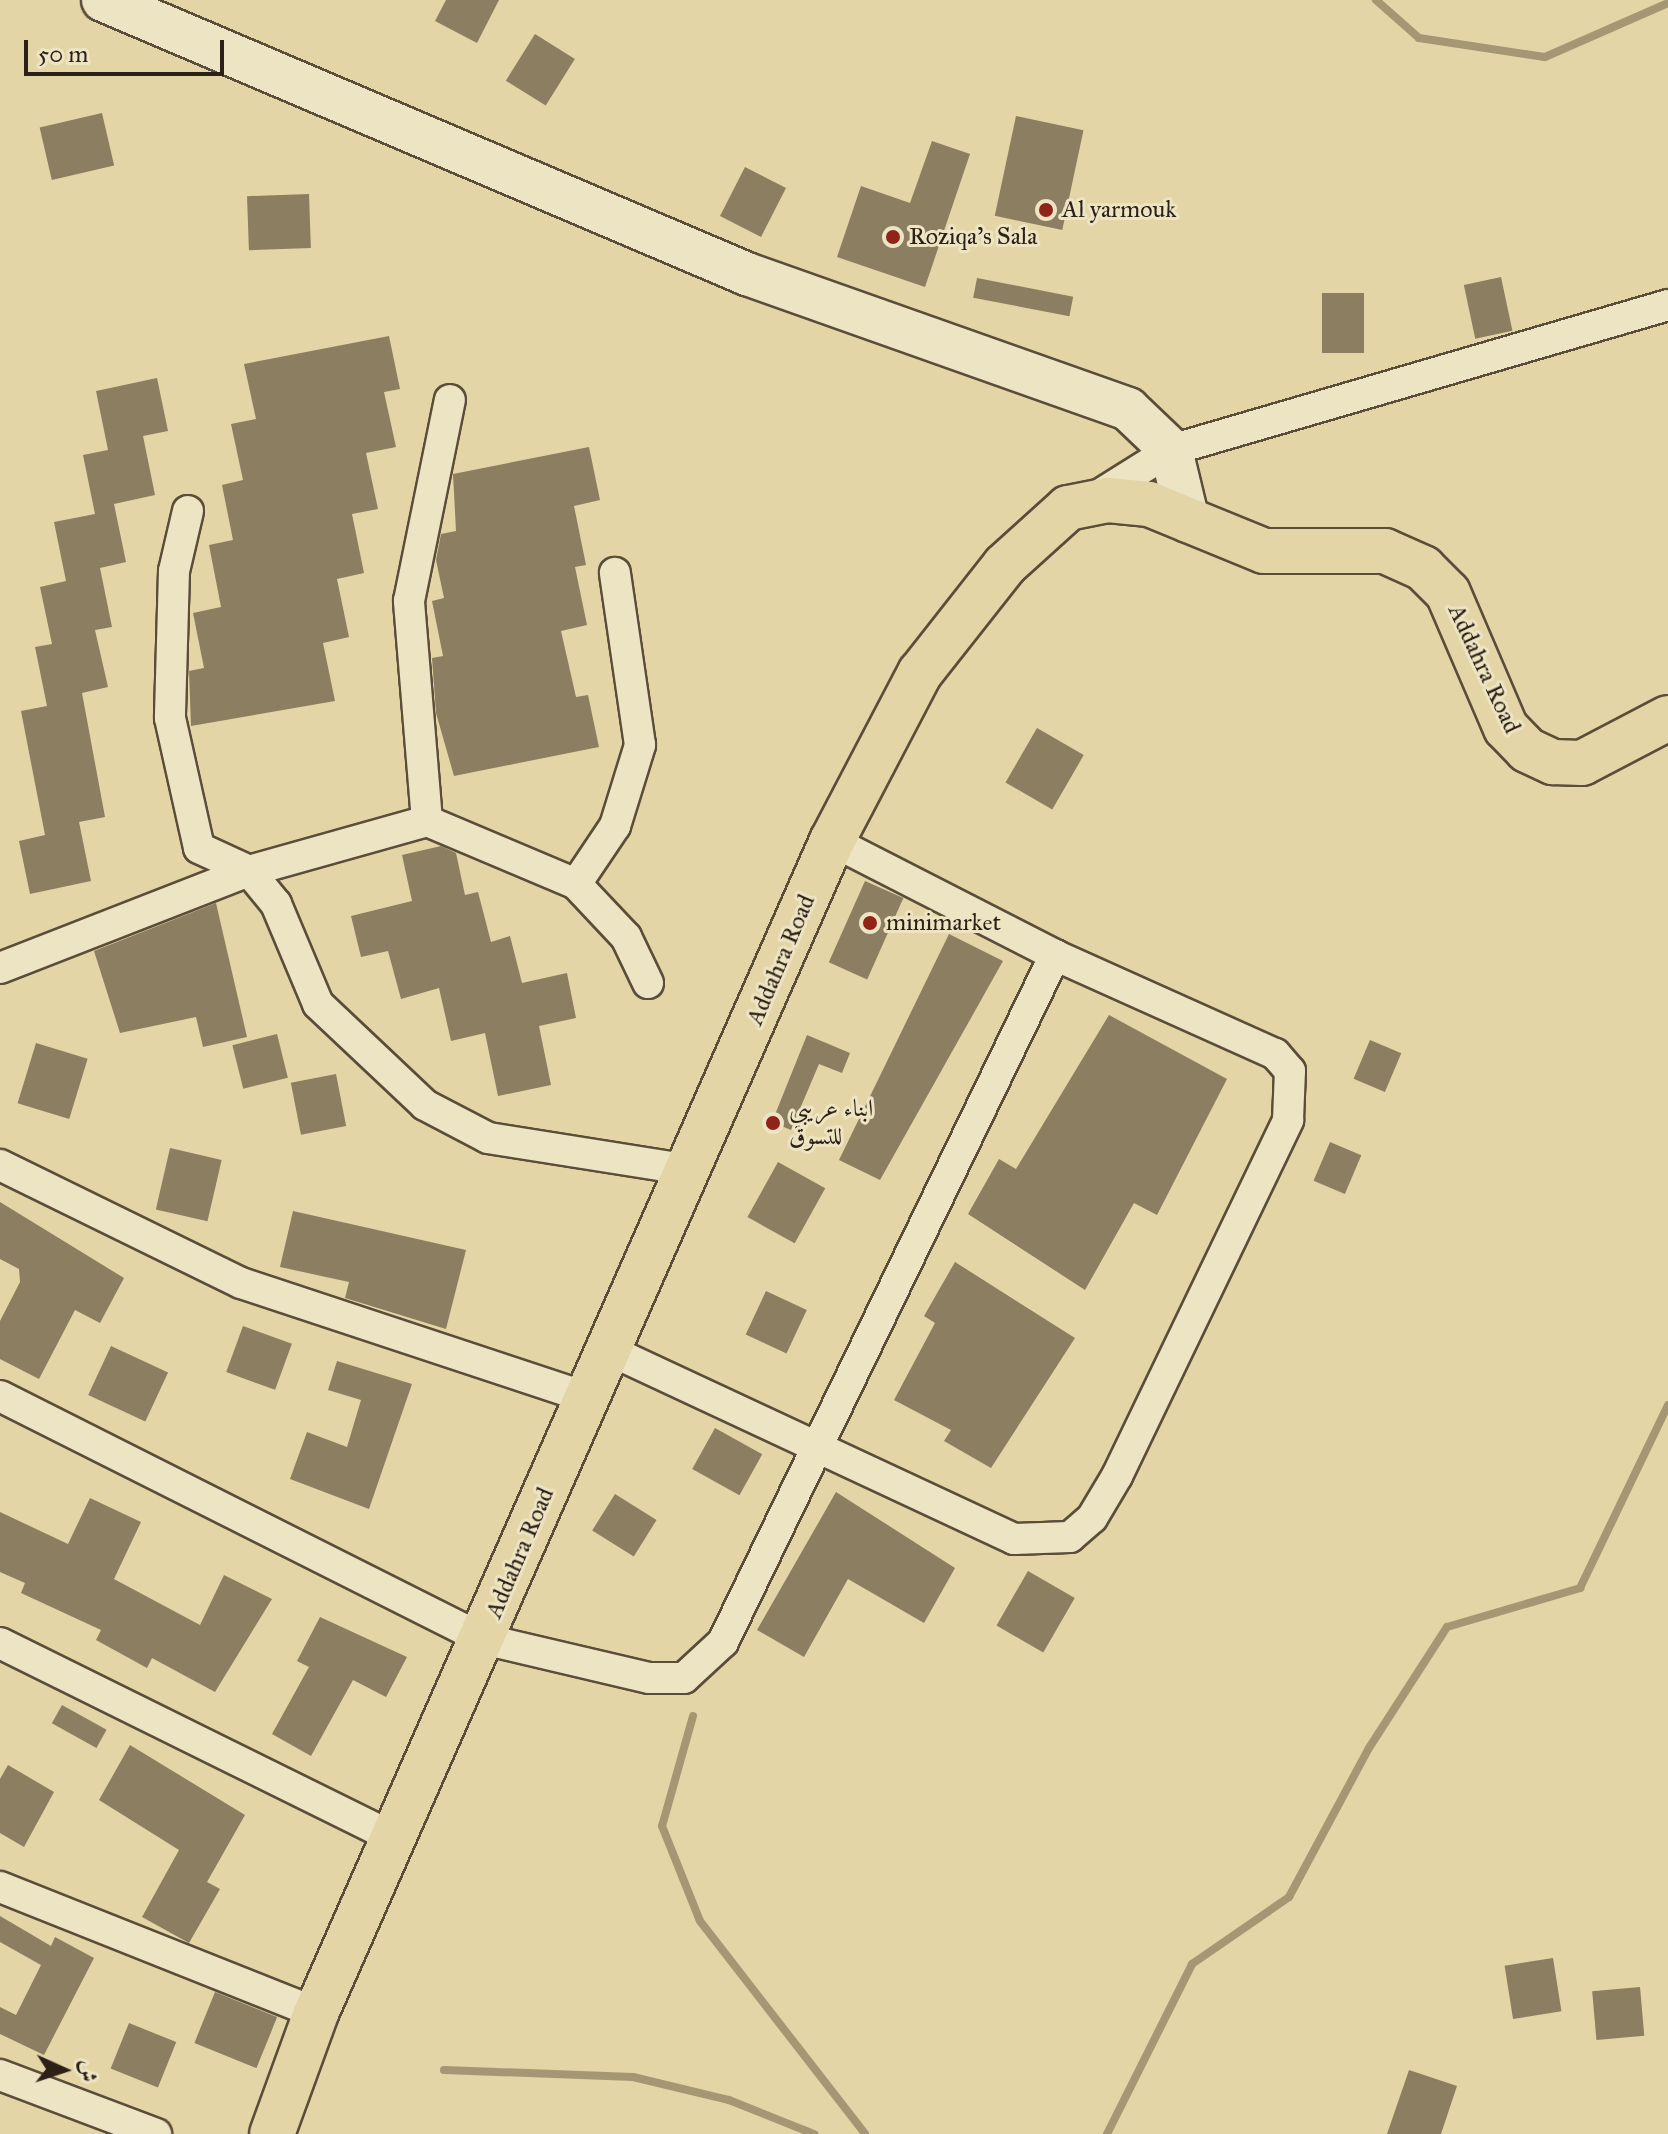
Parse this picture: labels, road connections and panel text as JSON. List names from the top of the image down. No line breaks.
{"streets":{"main road":["Addahra Road"]},"places":["Al yarmouk","Roziqa’s Sala","minimarket","ابناء عريبي للتسوق"],"scale_bar":"50 m","north":"right"}
